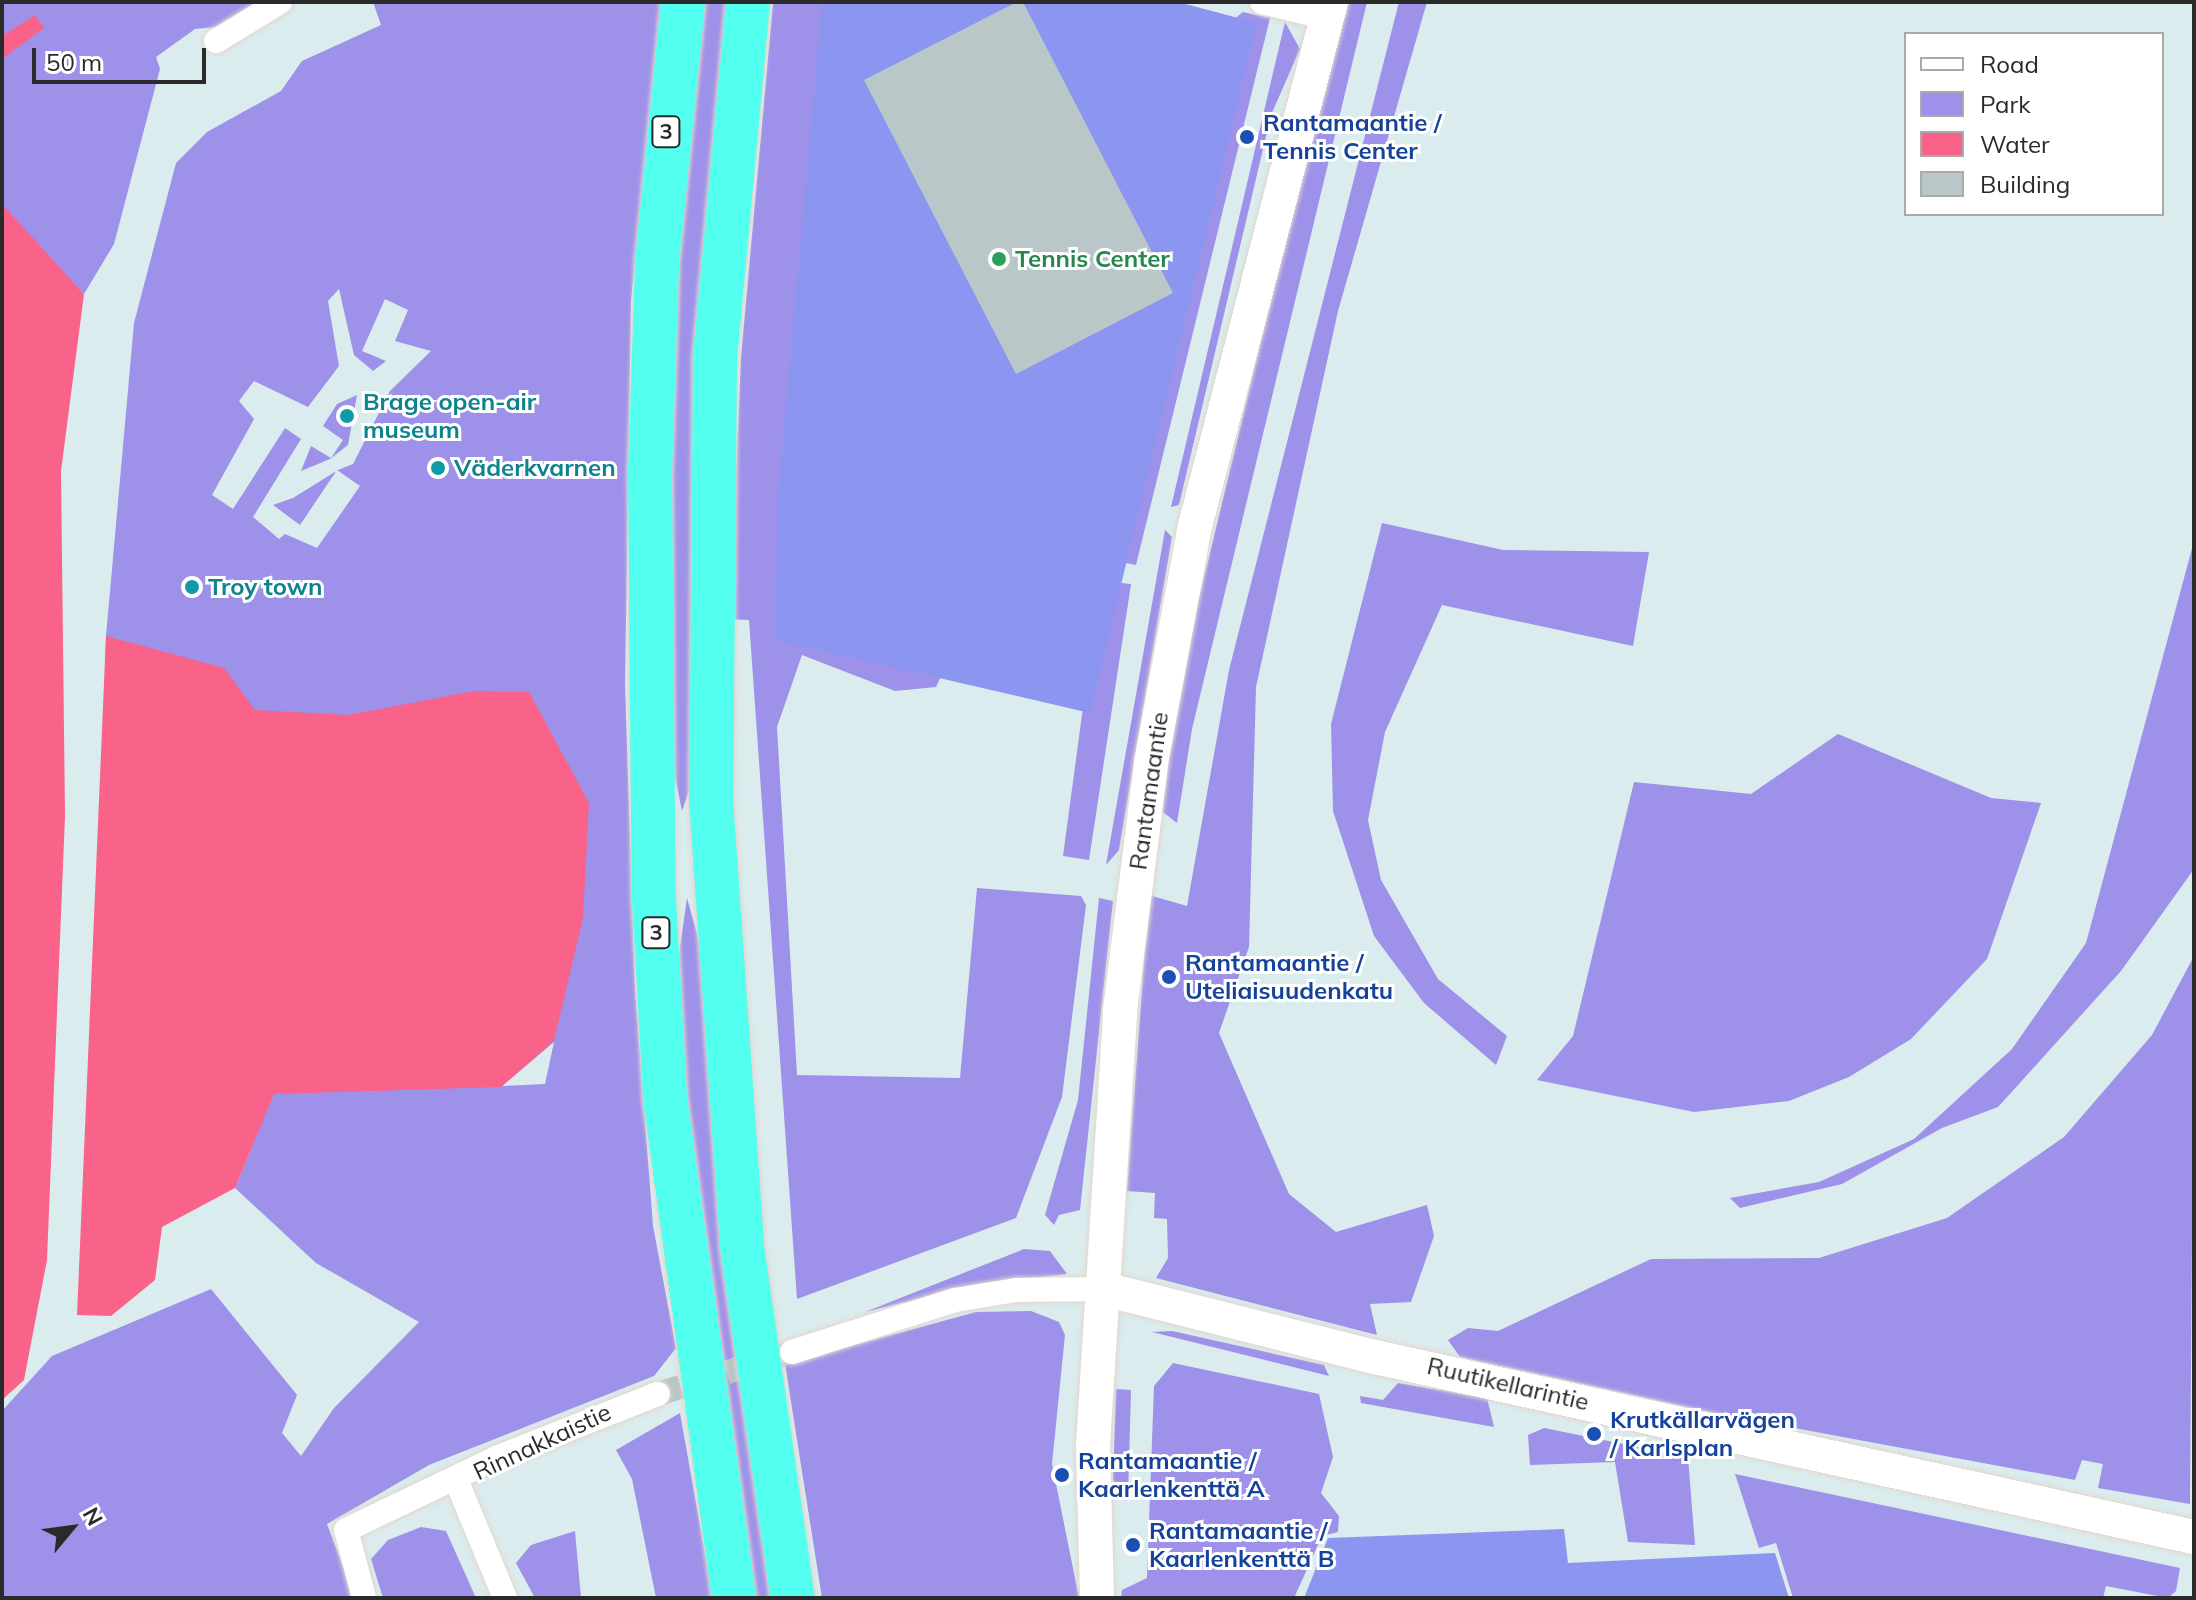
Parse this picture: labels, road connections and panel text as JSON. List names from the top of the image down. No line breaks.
{"streets":{"highway":["3"],"main road":["Rantamaantie","Ruutikellarintie"],"street":["Rinnakkaistie"]},"crossings":[["Rantamaantie","Ruutikellarintie"]],"places":["Rantamaantie / Tennis Center","Tennis Center","Brage open-air museum","Väderkvarnen","Troy town","Rantamaantie / Uteliaisuudenkatu","Krutkällarvägen / Karlsplan","Rantamaantie / Kaarlenkenttä A","Rantamaantie / Kaarlenkenttä B"],"legend":["Road","Park","Water","Building"],"scale_bar":"50 m","north":"top right"}
